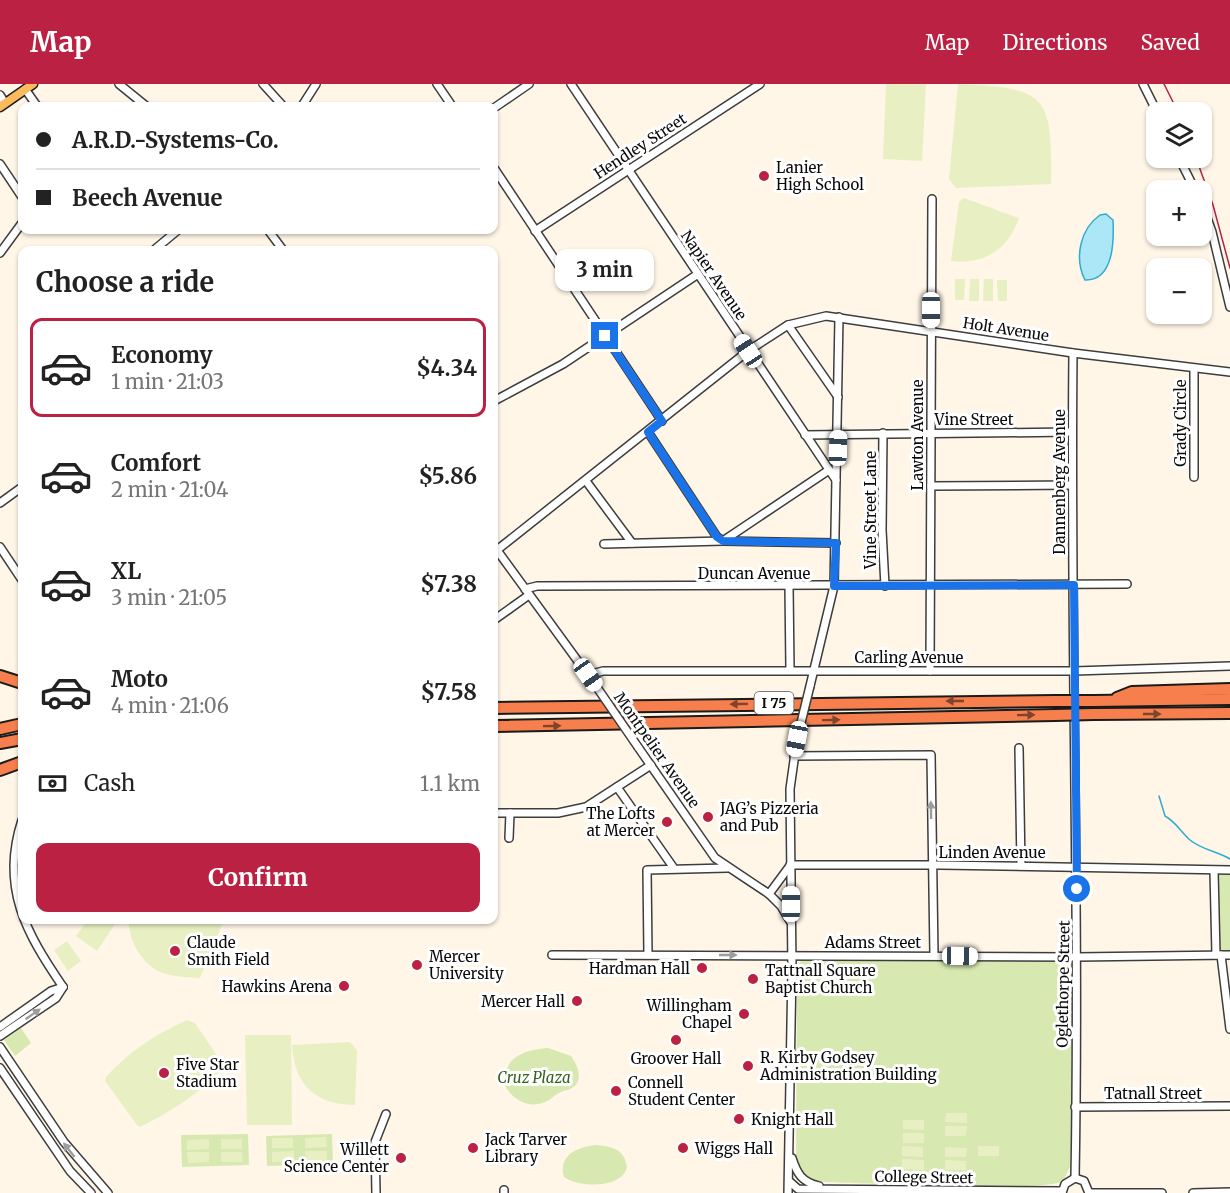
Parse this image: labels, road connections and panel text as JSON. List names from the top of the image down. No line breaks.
{"streets":{"highway":["I 75"],"street":["Hendley Street","Napier Avenue","Holt Avenue","Vine Street","Grady Circle","Lawton Avenue","Dannenberg Avenue","Vine Street Lane","Duncan Avenue","Carling Avenue","Montpelier Avenue","Linden Avenue","Adams Street","Oglethorpe Street","Tatnall Street","College Street"]},"crossings":[["Hendley Street","Napier Avenue"],["Napier Avenue","Holt Avenue"],["Napier Avenue","Vine Street"],["Holt Avenue","Grady Circle"],["Holt Avenue","Lawton Avenue"],["Holt Avenue","Dannenberg Avenue"],["Vine Street","Lawton Avenue"],["Vine Street","Dannenberg Avenue"],["Vine Street","Vine Street Lane"],["Lawton Avenue","Duncan Avenue"],["Lawton Avenue","Carling Avenue"],["Dannenberg Avenue","Duncan Avenue"],["Dannenberg Avenue","Carling Avenue"],["Dannenberg Avenue","Oglethorpe Street"],["Vine Street Lane","Duncan Avenue"],["Duncan Avenue","Montpelier Avenue"],["Carling Avenue","Montpelier Avenue"],["Linden Avenue","Oglethorpe Street"],["Adams Street","Oglethorpe Street"],["Oglethorpe Street","Tatnall Street"]],"parks":["Cruz Plaza"],"places":["Lanier High School","JAG’s Pizzeria and Pub","The Lofts at Mercer","Claude Smith Field","Mercer University","Hardman Hall","Tattnall Square Baptist Church","Hawkins Arena","Mercer Hall","Willingham Chapel","Groover Hall","R. Kirby Godsey Administration Building","Five Star Stadium","Connell Student Center","Knight Hall","Jack Tarver Library","Wiggs Hall","Willett Science Center"],"page":{"header":"Map","nav":["Map","Directions","Saved"],"map_buttons":["+","−"],"banner":["A.R.D.-Systems-Co.","Beech Avenue"],"heading":"Choose a ride","bubble":"3 min","list":[{"name":"Economy","note":"1 min · 21:03","value":"$4.34"},{"name":"Comfort","note":"2 min · 21:04","value":"$5.86"},{"name":"XL","note":"3 min · 21:05","value":"$7.38"},{"name":"Moto","note":"4 min · 21:06","value":"$7.58"}],"pay":["Cash","1.1 km"],"buttons":"Confirm"}}
